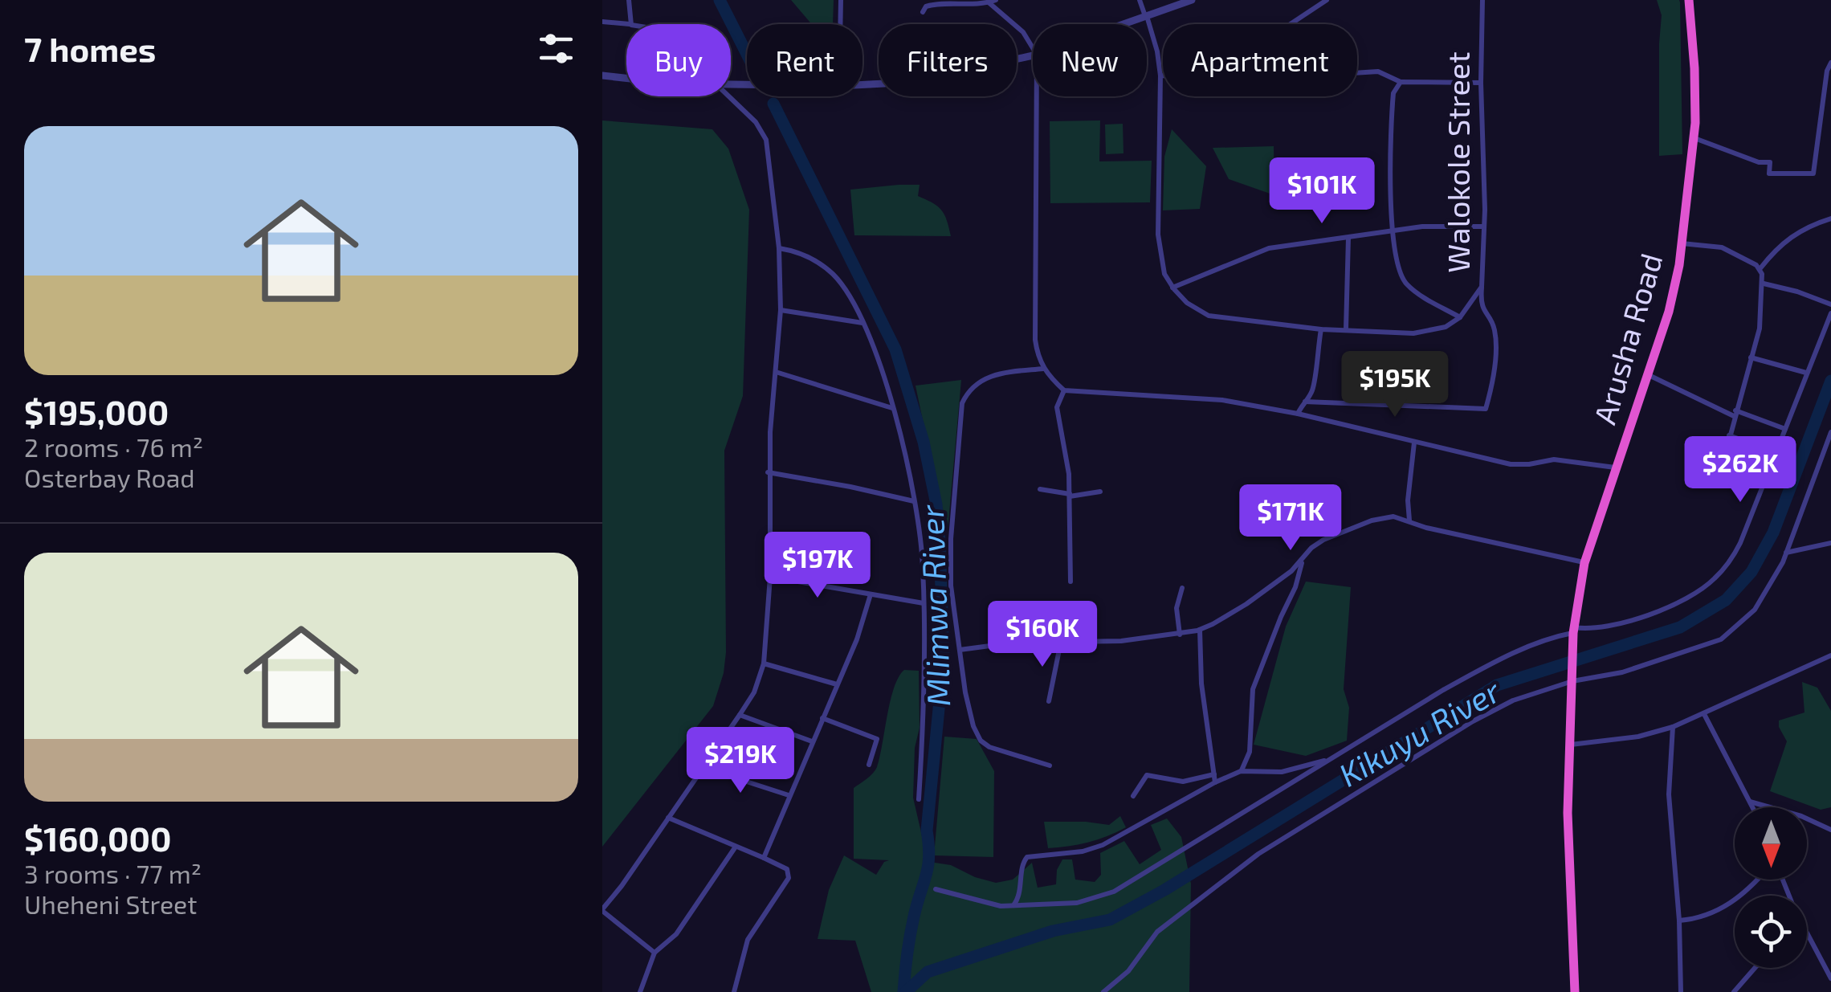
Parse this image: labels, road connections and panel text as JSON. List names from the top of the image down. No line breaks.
{"streets":{"highway":["Arusha Road"],"street":["Walokole Street"]},"water":["Mlimwa River","Kikuyu River"],"north":"bottom","page":{"heading":"7 homes","chip":["Buy","Rent","Filters","New","Apartment"],"list":[{"name":"$195,000","note":"2 rooms · 76 m² · Osterbay Road"},{"name":"$160,000","note":"3 rooms · 77 m² · Uheheni Street"}],"price":["$101K","$195K","$262K","$171K","$197K","$160K","$219K"]}}
